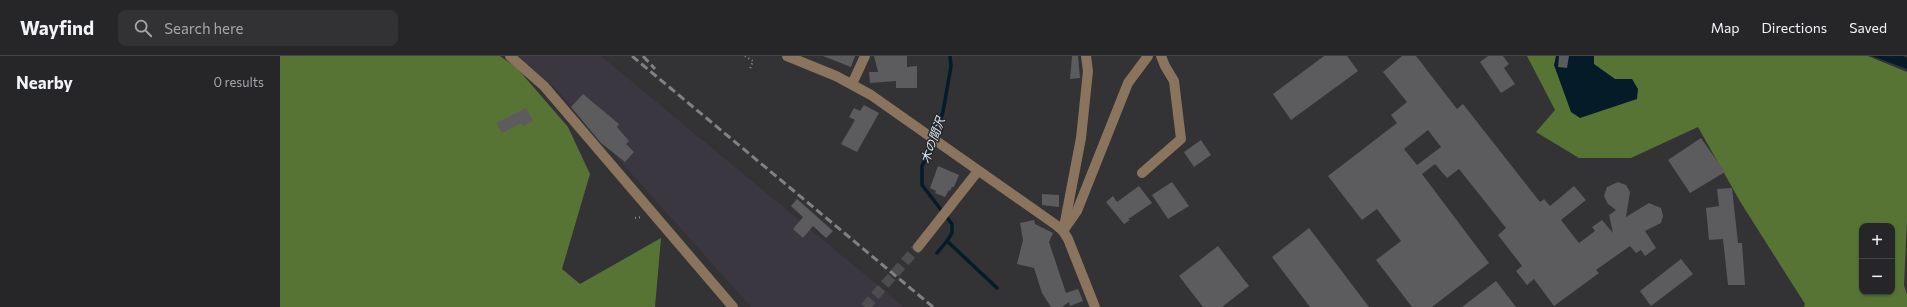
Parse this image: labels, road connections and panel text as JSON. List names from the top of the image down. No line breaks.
{"water":["木の間沢"],"page":{"header":"Wayfind","search":"Search here","nav":["Map","Directions","Saved"],"heading":["Nearby","0 results"],"map_buttons":["+","−"]}}
